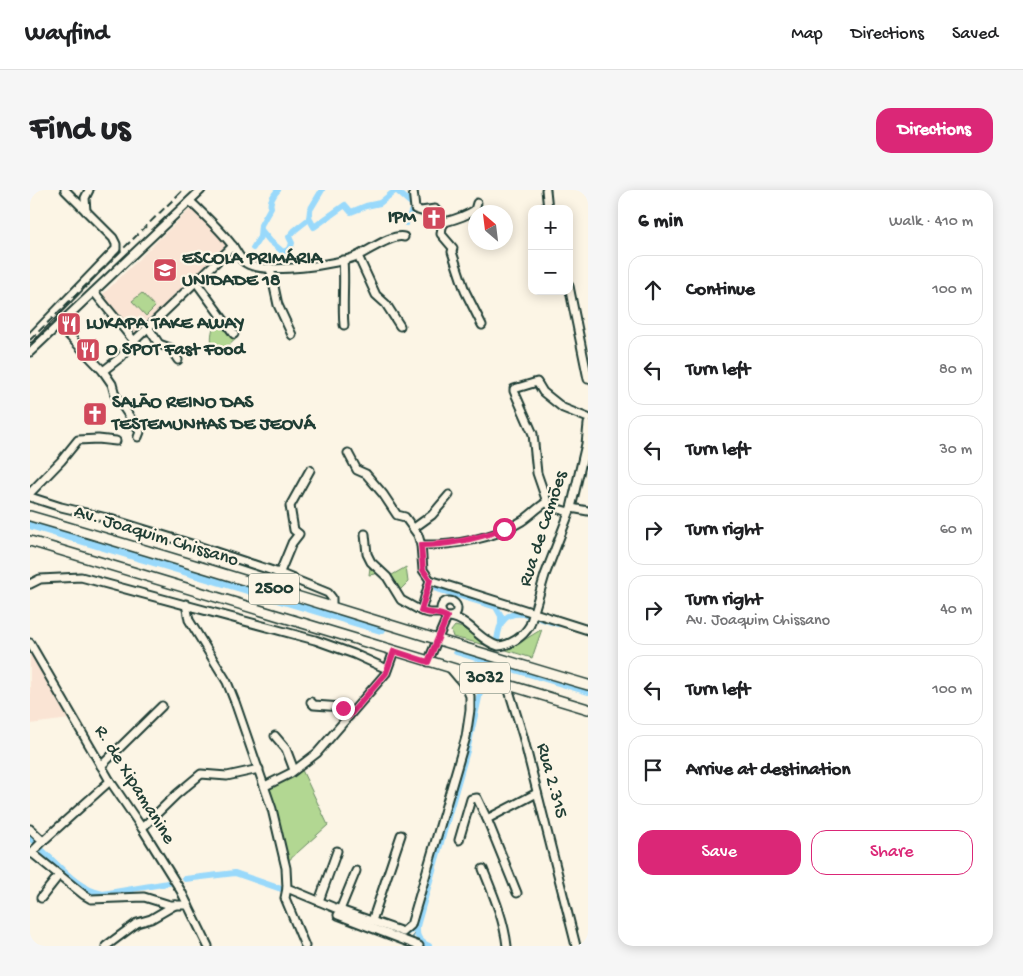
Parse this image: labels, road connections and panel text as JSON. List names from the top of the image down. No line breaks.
{"streets":{"main road":["Av. Joaquim Chissano","2500","3032"],"street":["Rua de Camões","Rua 2.315","R. de Xipamanine"]},"crossings":[["2500","3032"],["3032","Rua 2.315"]],"places":{"church":["IPM","SALÃO REINO DAS TESTEMUNHAS DE JEOVÁ"],"school or university":["ESCOLA PRIMÁRIA UNIDADE 18"],"restaurant":["LUKAPA TAKE AWAY","O SPOT Fast Food"]},"north":"top left","page":{"header":"Wayfind","nav":["Map","Directions","Saved"],"buttons":["Directions",["Save","Share"]],"title":"Find us","heading":["6 min","Walk · 410 m"],"map_buttons":["+","−"],"list":[["Continue","100 m"],["Turn left","80 m"],["Turn left","30 m"],["Turn right","60 m"],["Turn right","Av. Joaquim Chissano","40 m"],["Turn left","100 m"],"Arrive at destination"]}}
